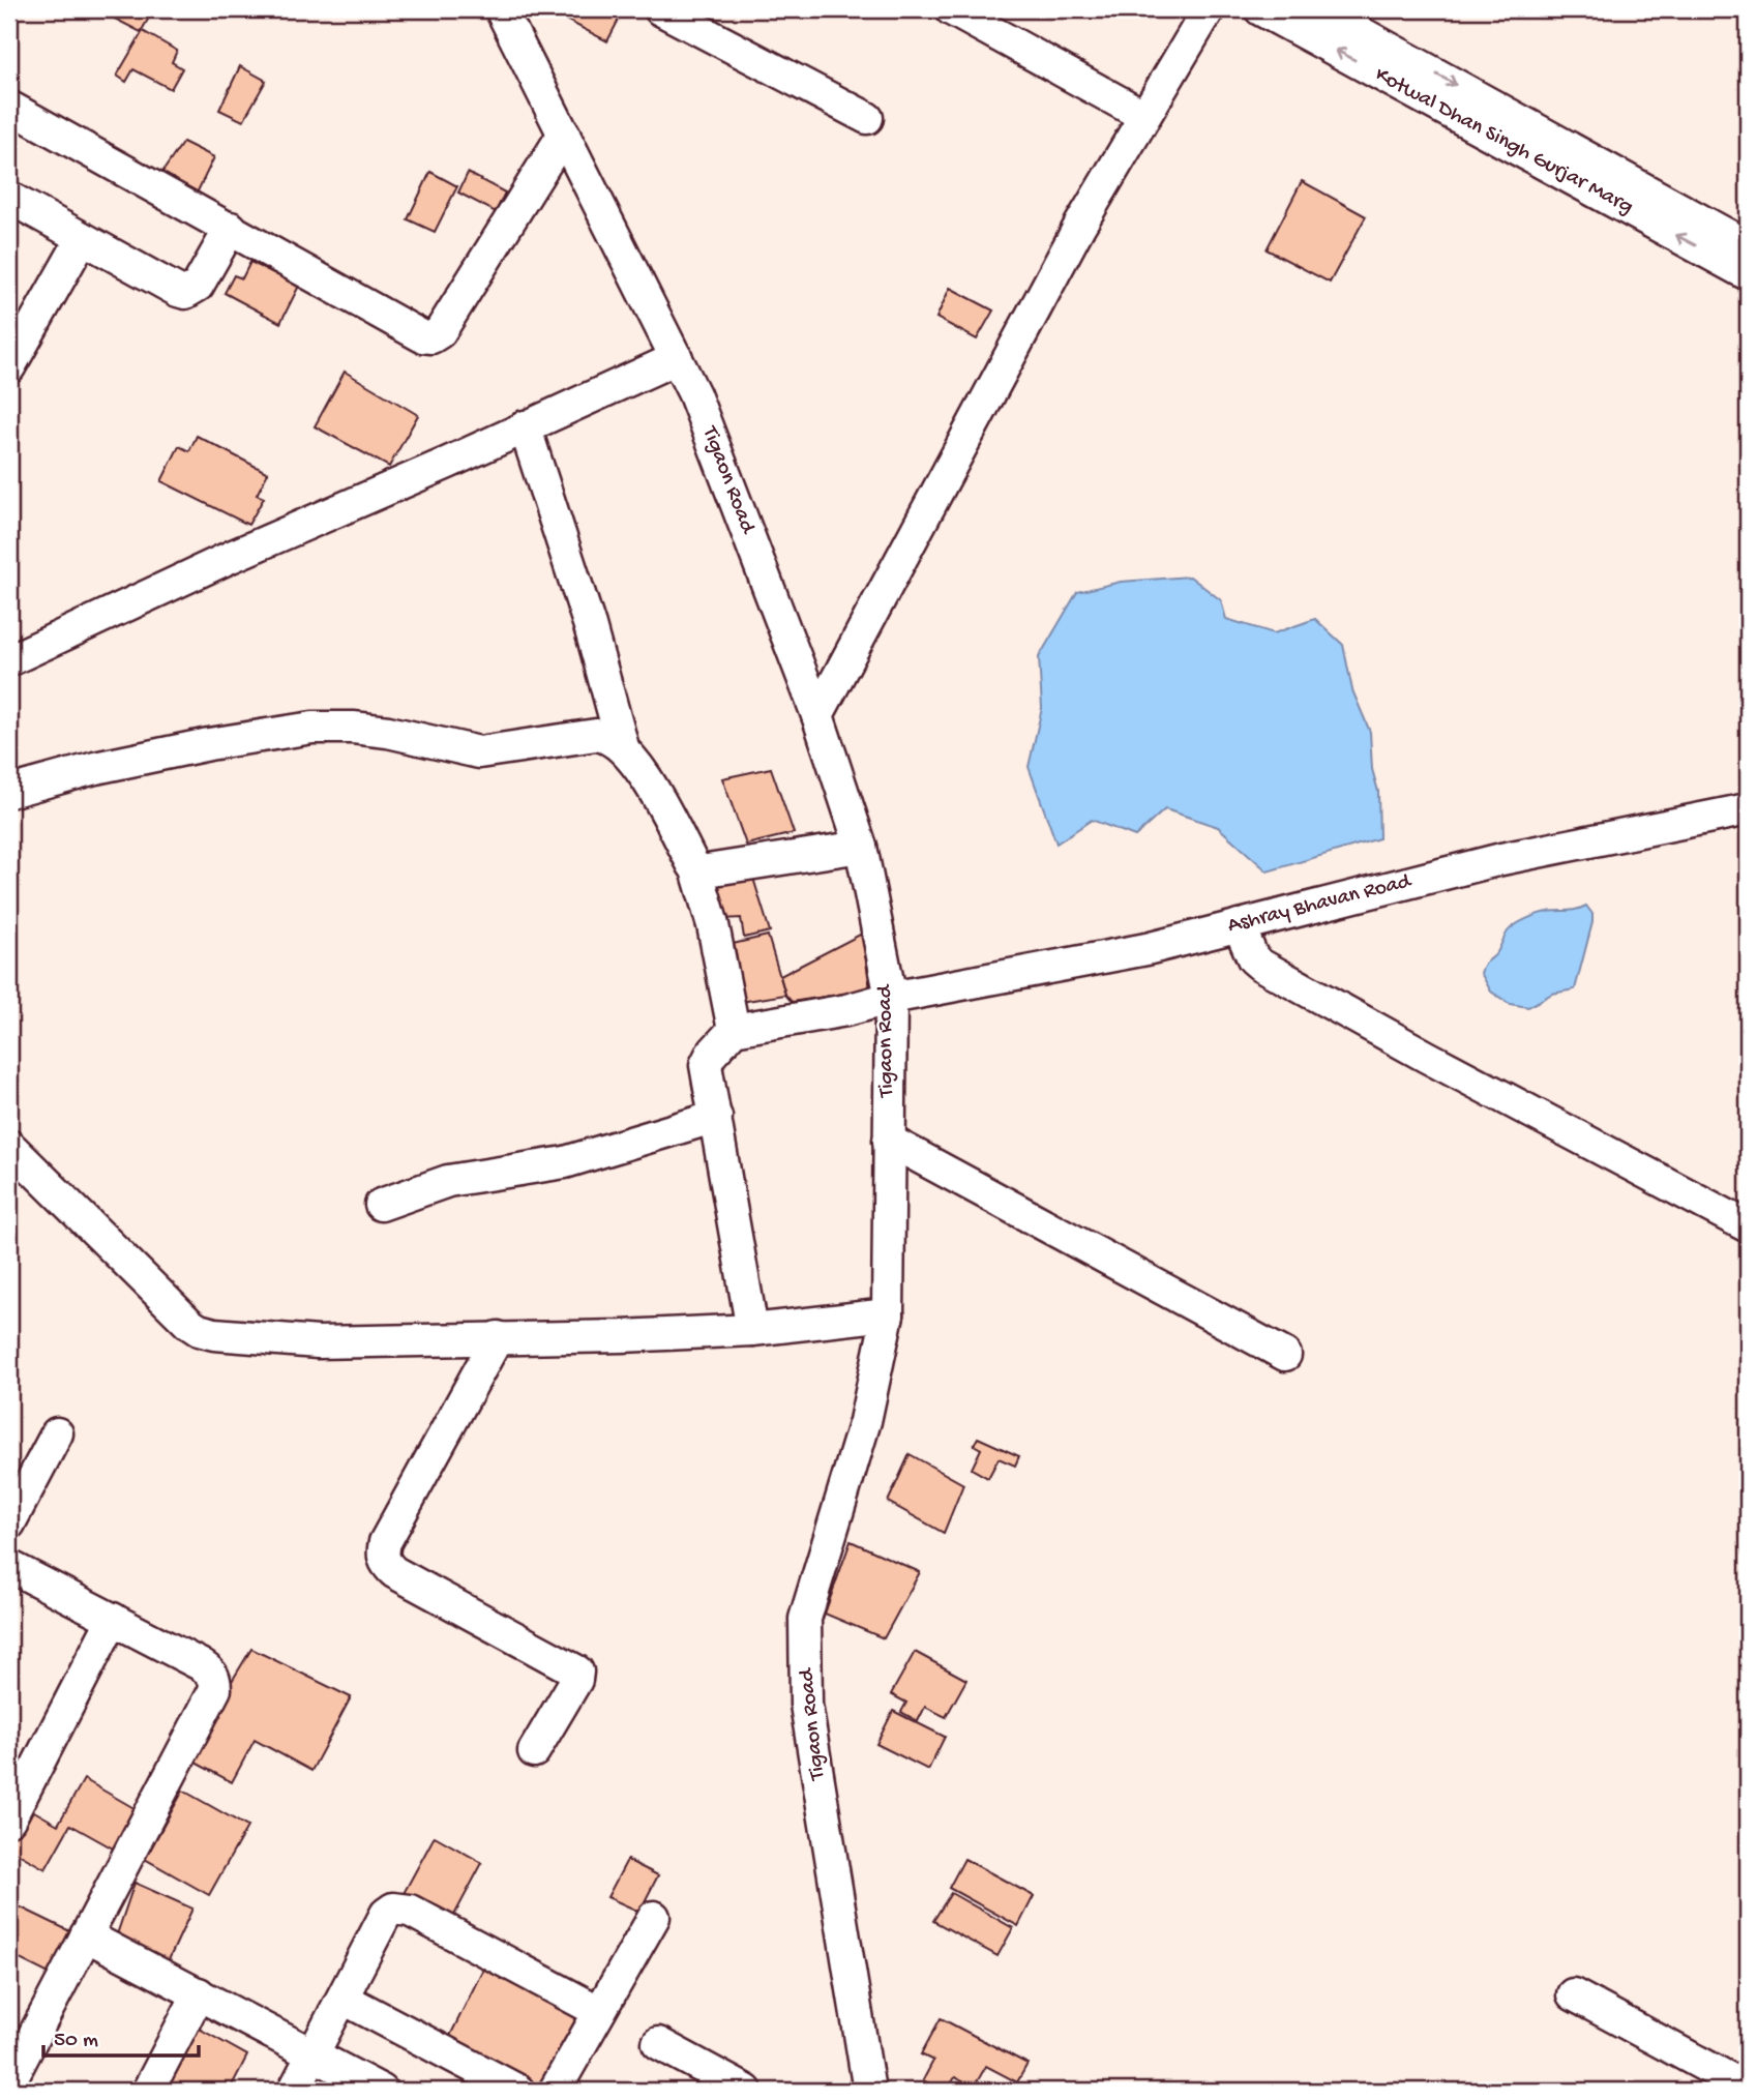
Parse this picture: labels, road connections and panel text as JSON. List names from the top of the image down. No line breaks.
{"streets":{"street":["Kotwal Dhan Singh Gurjar Marg","Tigaon Road","Ashray Bhavan Road"]},"crossings":[["Tigaon Road","Ashray Bhavan Road"]],"scale_bar":"50 m"}
